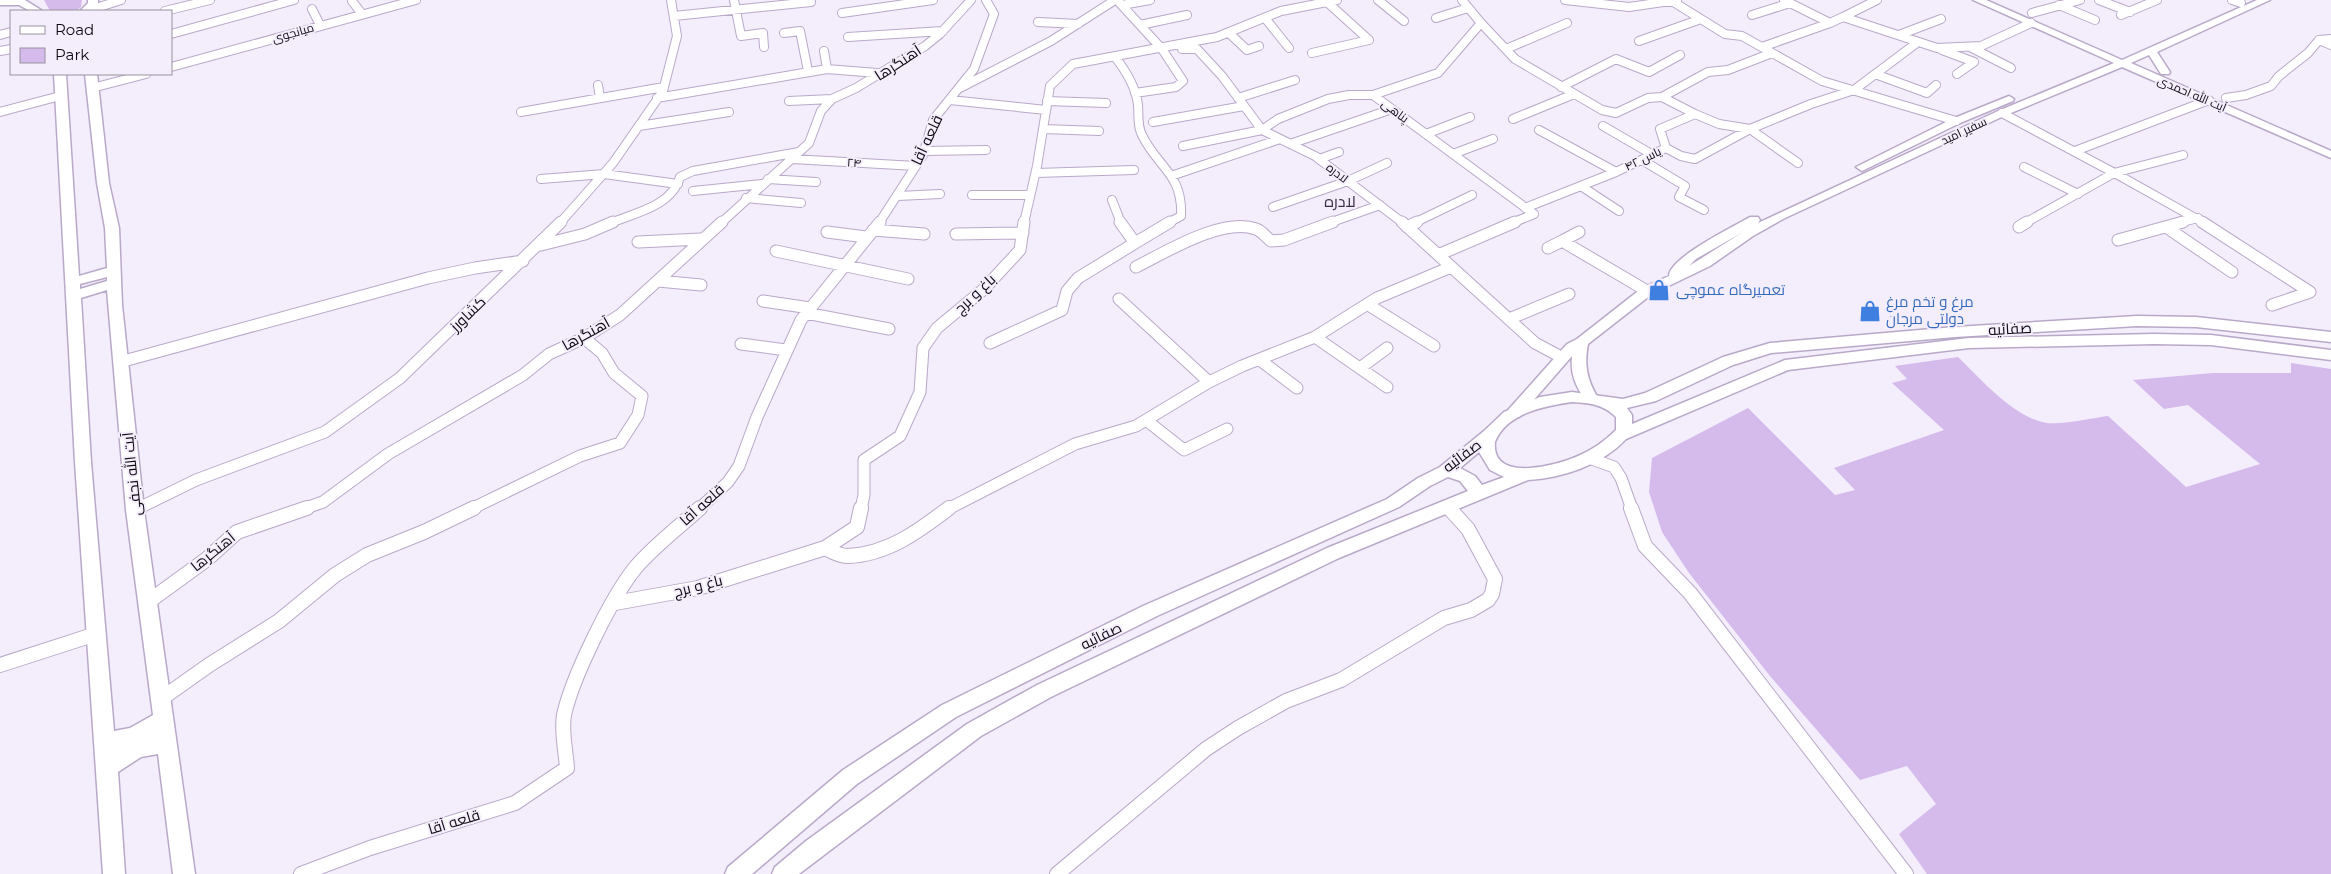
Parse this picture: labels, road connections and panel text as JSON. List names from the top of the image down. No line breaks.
{"streets":{"main road":["صفائیه","آیت الله نجفی"],"street":["میانجوی","آهنگرها","آیت الله احمدی","پناهی","سفیر امید","قلعه آقا","یاس ۴۲","۲۴","لادره","باغ و برج","کشاورز"]},"crossings":[["آهنگرها","۲۴"],["آهنگرها","آیت الله نجفی"],["آیت الله احمدی","سفیر امید"],["پناهی","یاس ۴۲"],["سفیر امید","لادره"],["سفیر امید","صفائیه"],["قلعه آقا","۲۴"],["قلعه آقا","باغ و برج"],["۲۴","کشاورز"],["لادره","باغ و برج"],["کشاورز","آیت الله نجفی"]],"districts":["لادره"],"places":{"shop":["تعمیرگاه عموچی","مرغ و تخم مرغ دولتی مرجان"]},"legend":["Road","Park"]}
